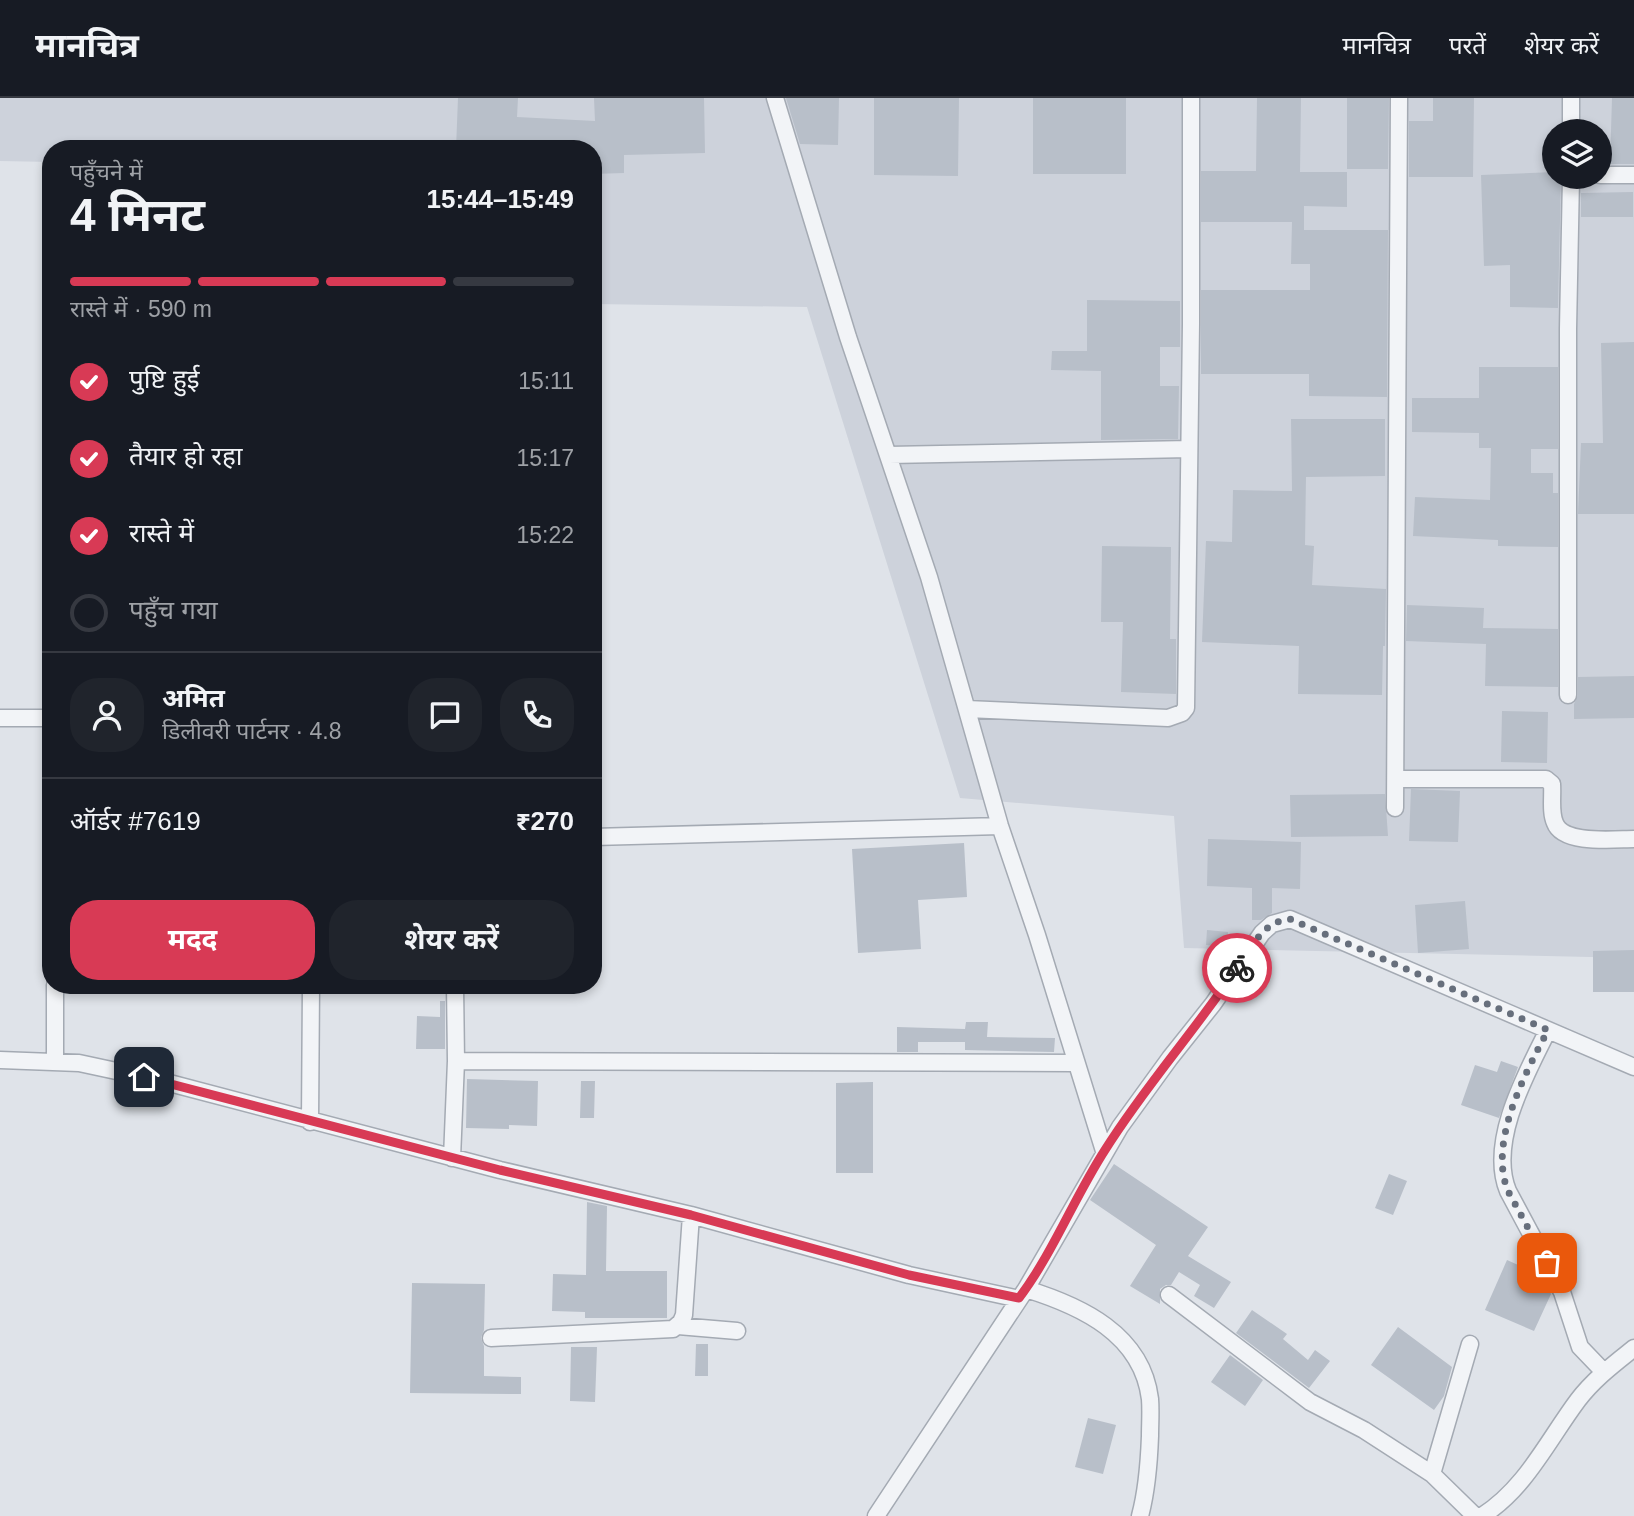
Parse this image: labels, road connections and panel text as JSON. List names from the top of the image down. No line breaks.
{"page":{"header":"मानचित्र","nav":["मानचित्र","परतें","शेयर करें"],"heading":["4 मिनट","पहुँचने में","15:44–15:49"],"panel":["अमित","डिलीवरी पार्टनर · 4.8","ऑर्डर #7619","₹270"],"bar":"रास्ते में · 590 m","list":[["पुष्टि हुई","15:11"],["तैयार हो रहा","15:17"],["रास्ते में","15:22"],"पहुँच गया"],"buttons":["मदद","शेयर करें"]}}
